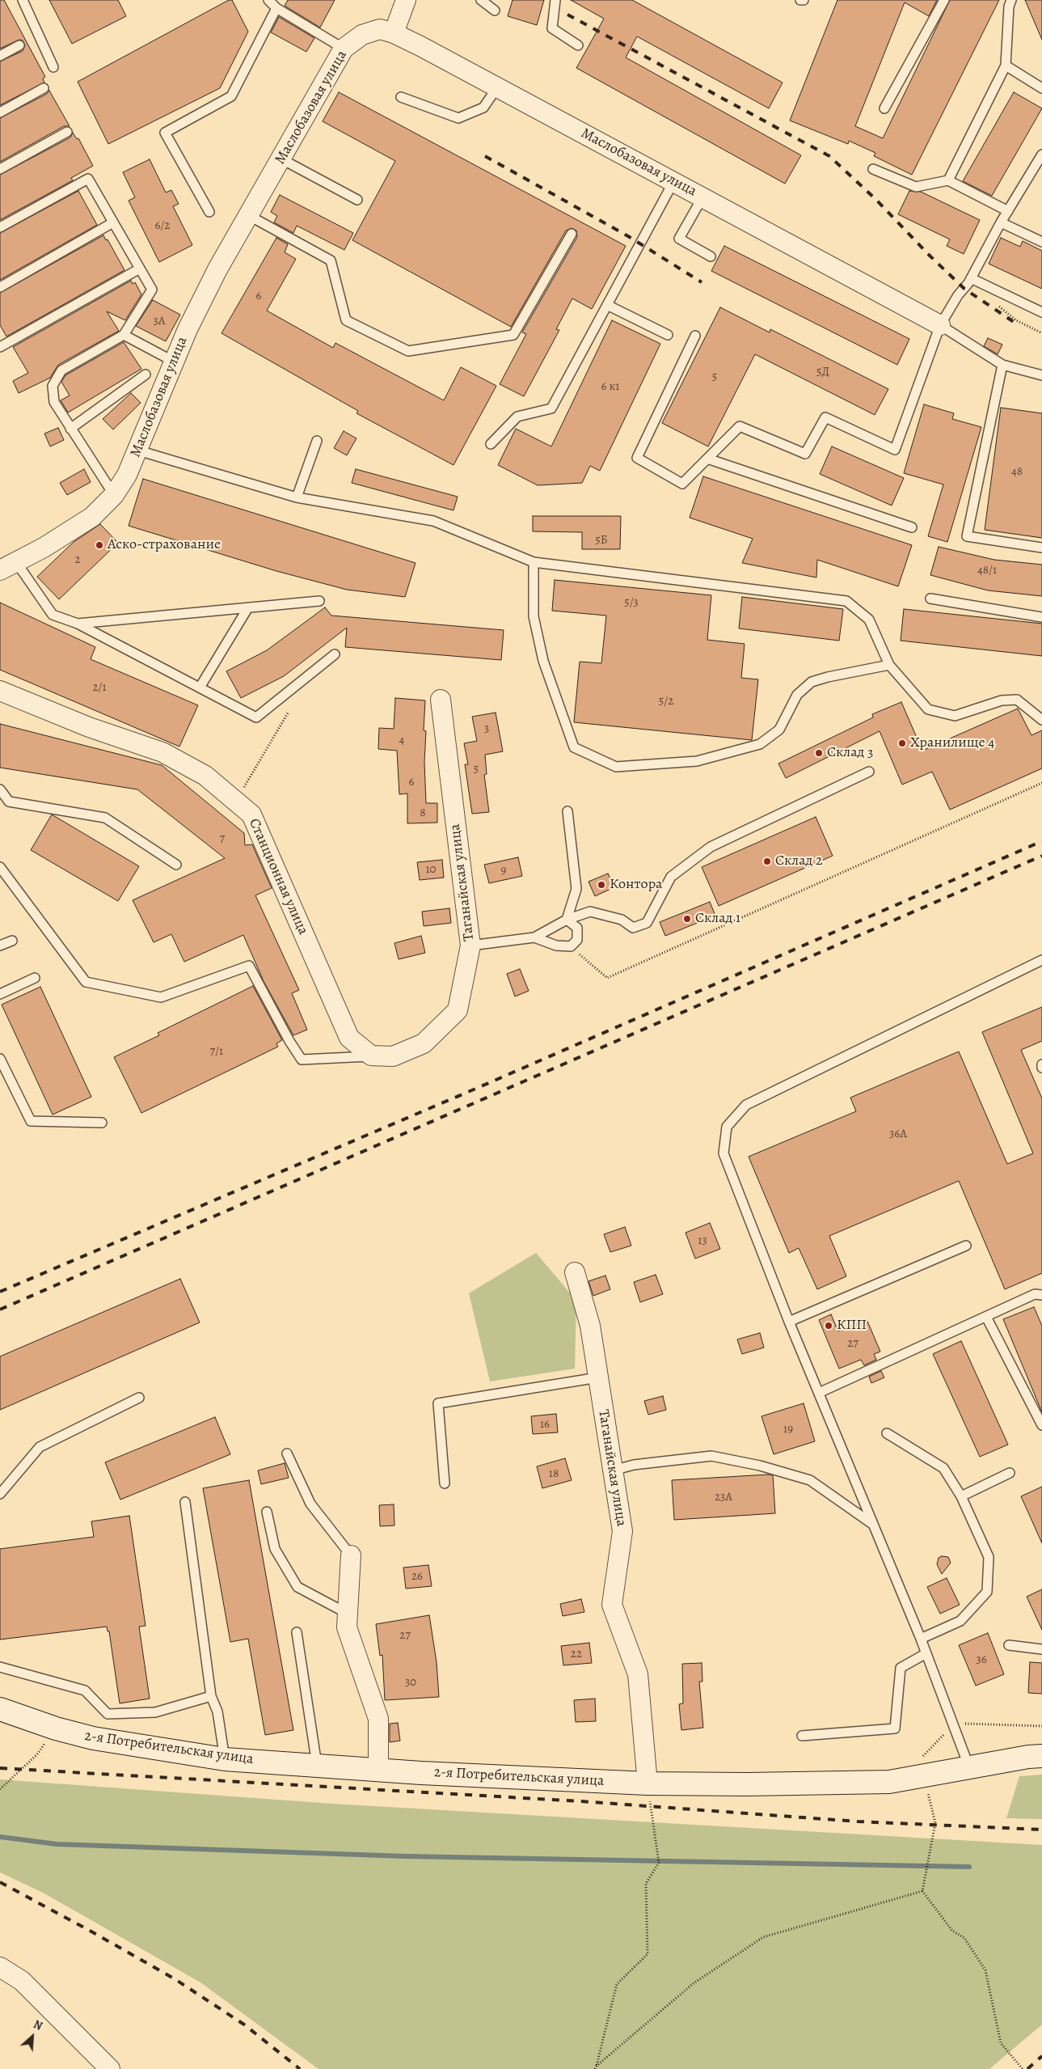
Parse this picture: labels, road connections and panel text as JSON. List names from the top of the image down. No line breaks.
{"streets":{"street":["Маслобазовая улица","Станционная улица","Таганайская улица","2-я Потребительская улица"]},"crossings":[["Станционная улица","Таганайская улица"],["Таганайская улица","2-я Потребительская улица"]],"places":["Аско-страхование","Хранилище 4","Склад 3","Склад 2","Контора","Склад 1","КПП"],"house_numbers":["6/2","6","3А","5Д","5","6 к1","48","5Б","2","48/1","5/3","2/1","5/2","3","4","5","6","8","7","10","9","7/1","36А","13","27","16","19","18","23А","26","27","22","36","30"],"north":"top right"}
